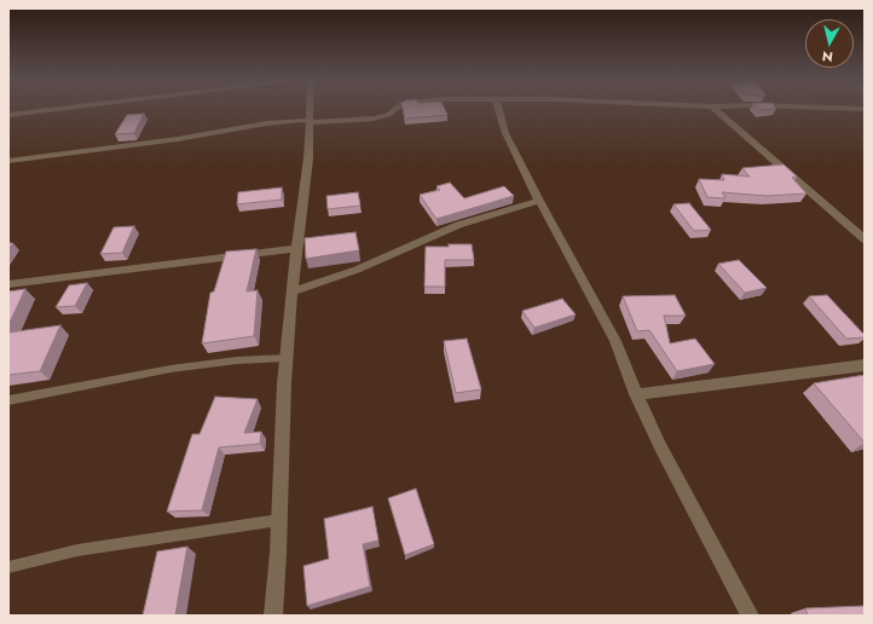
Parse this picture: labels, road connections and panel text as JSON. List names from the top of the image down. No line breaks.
{"north":"bottom"}
